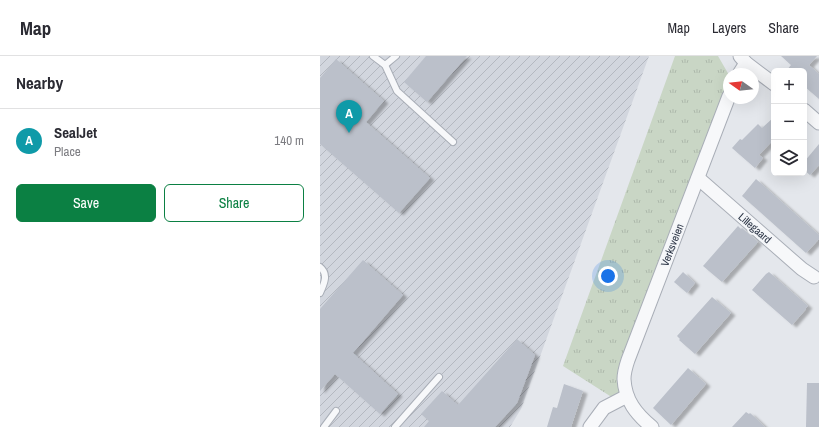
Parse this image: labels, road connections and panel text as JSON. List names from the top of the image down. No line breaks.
{"streets":{"street":["Lillegaard","Verksveien"]},"crossings":[["Lillegaard","Verksveien"]],"north":"left","page":{"header":"Map","nav":["Map","Layers","Share"],"heading":"Nearby","map_buttons":["+","−"],"pins":"A","list":[{"mark":"A","name":"SealJet","note":"Place","value":"140 m"}],"buttons":["Save","Share"]}}
